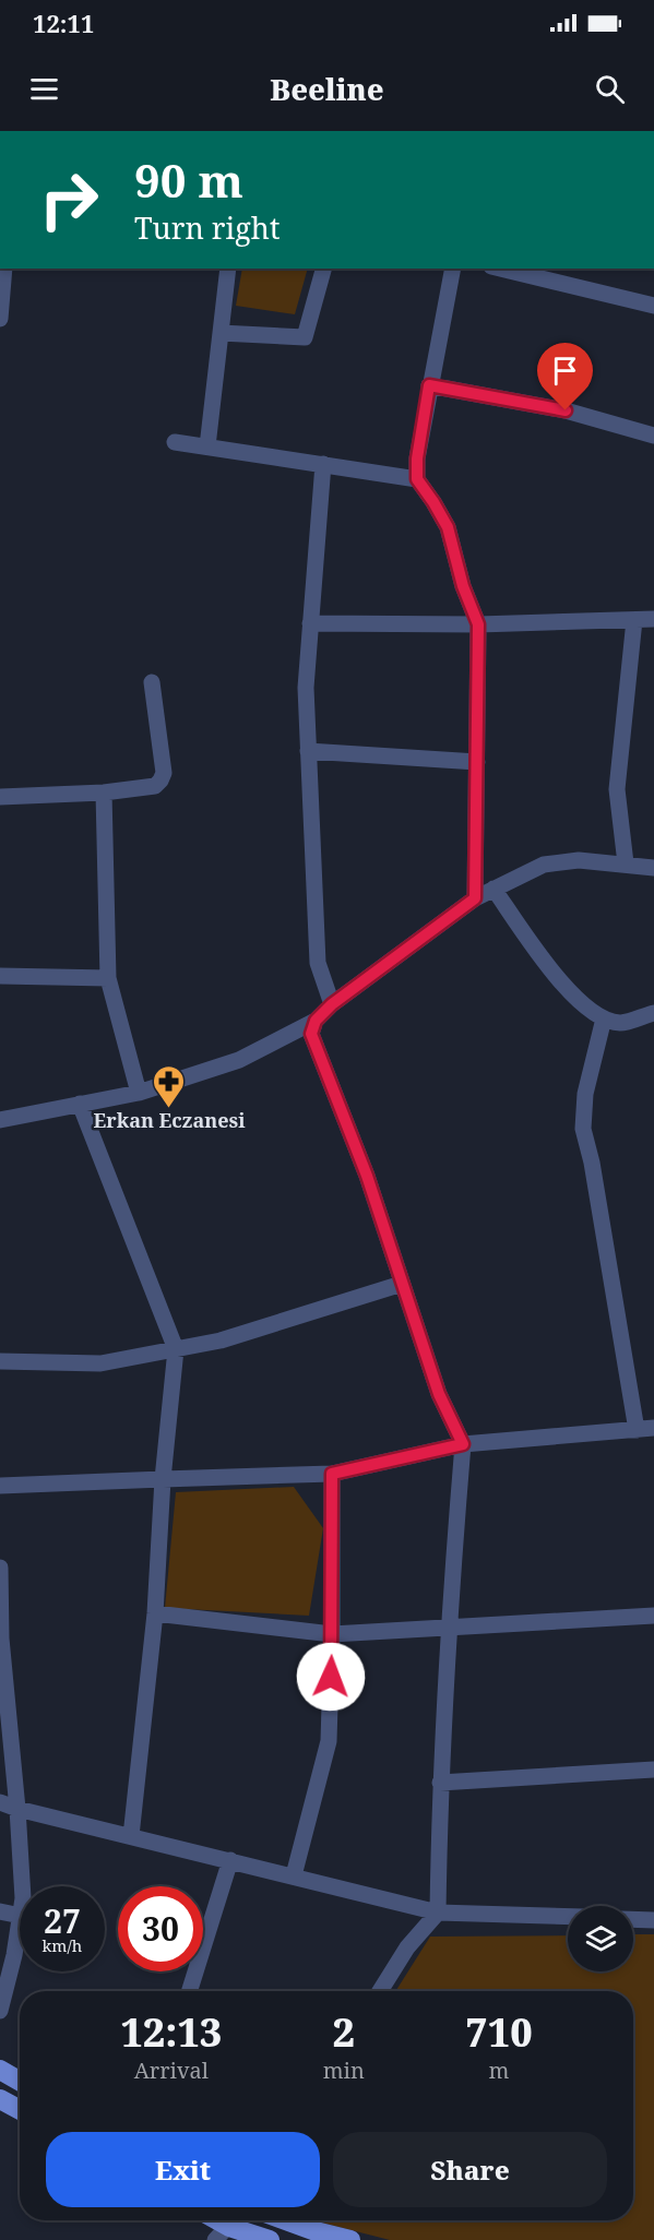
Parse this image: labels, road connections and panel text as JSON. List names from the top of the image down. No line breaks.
{"places":{"pharmacy":["Erkan Eczanesi"]},"page":{"status":"12:11","header":"Beeline","turn":["90 m","Turn right"],"speed":"27 km/h","limit":"30","eta":["12:13","Arrival","2","min","710","m"],"buttons":["Exit","Share"]}}
